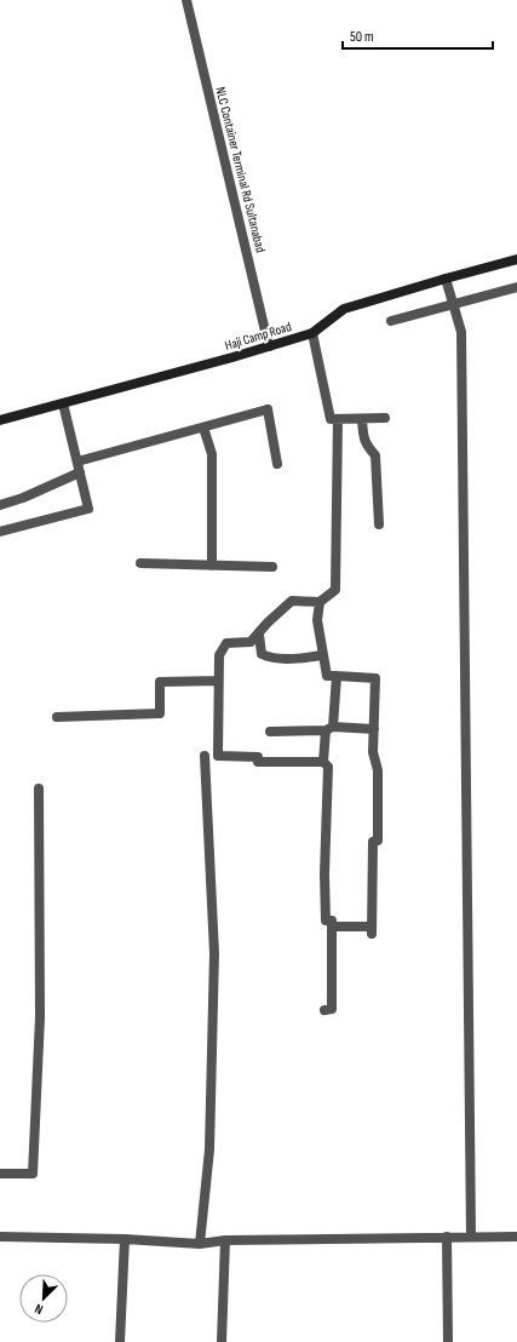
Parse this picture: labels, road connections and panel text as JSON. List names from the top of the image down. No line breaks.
{"streets":{"street":["NLC Container Terminal Rd Sultanabad","Haji Camp Road"]},"crossings":[["NLC Container Terminal Rd Sultanabad","Haji Camp Road"]],"scale_bar":"50 m","north":"bottom left"}
